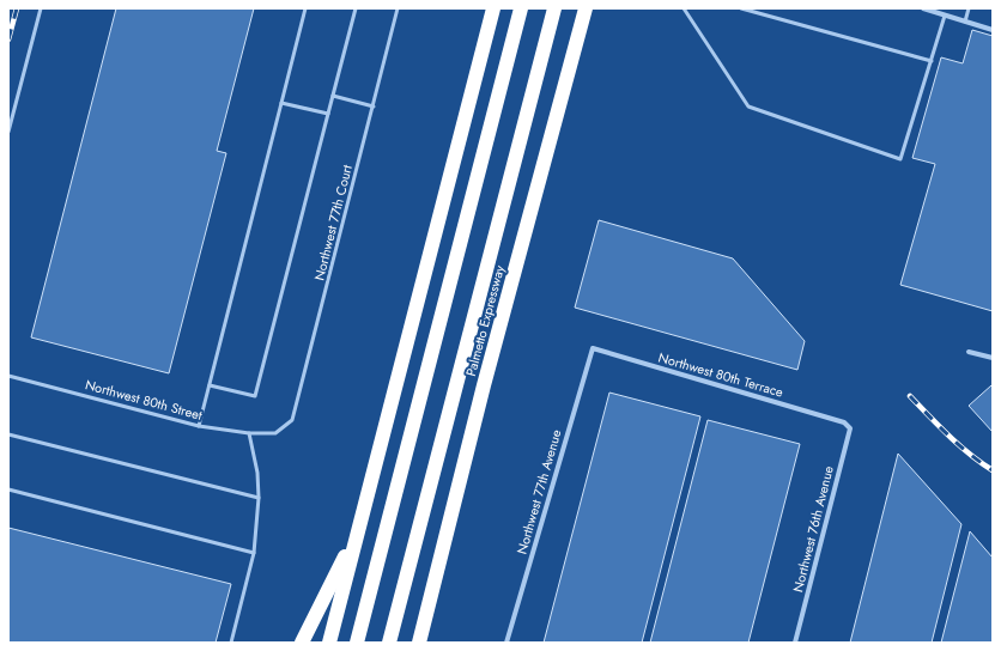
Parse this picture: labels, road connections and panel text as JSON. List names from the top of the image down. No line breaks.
{"streets":{"highway":["Palmetto Expressway"],"street":["Northwest 80th Terrace","Northwest 77th Avenue","Northwest 76th Avenue"],"lane":["Northwest 77th Court","Northwest 80th Street"]},"crossings":[["Northwest 77th Court","Northwest 80th Street"],["Northwest 80th Terrace","Northwest 77th Avenue"],["Northwest 80th Terrace","Northwest 76th Avenue"]]}
